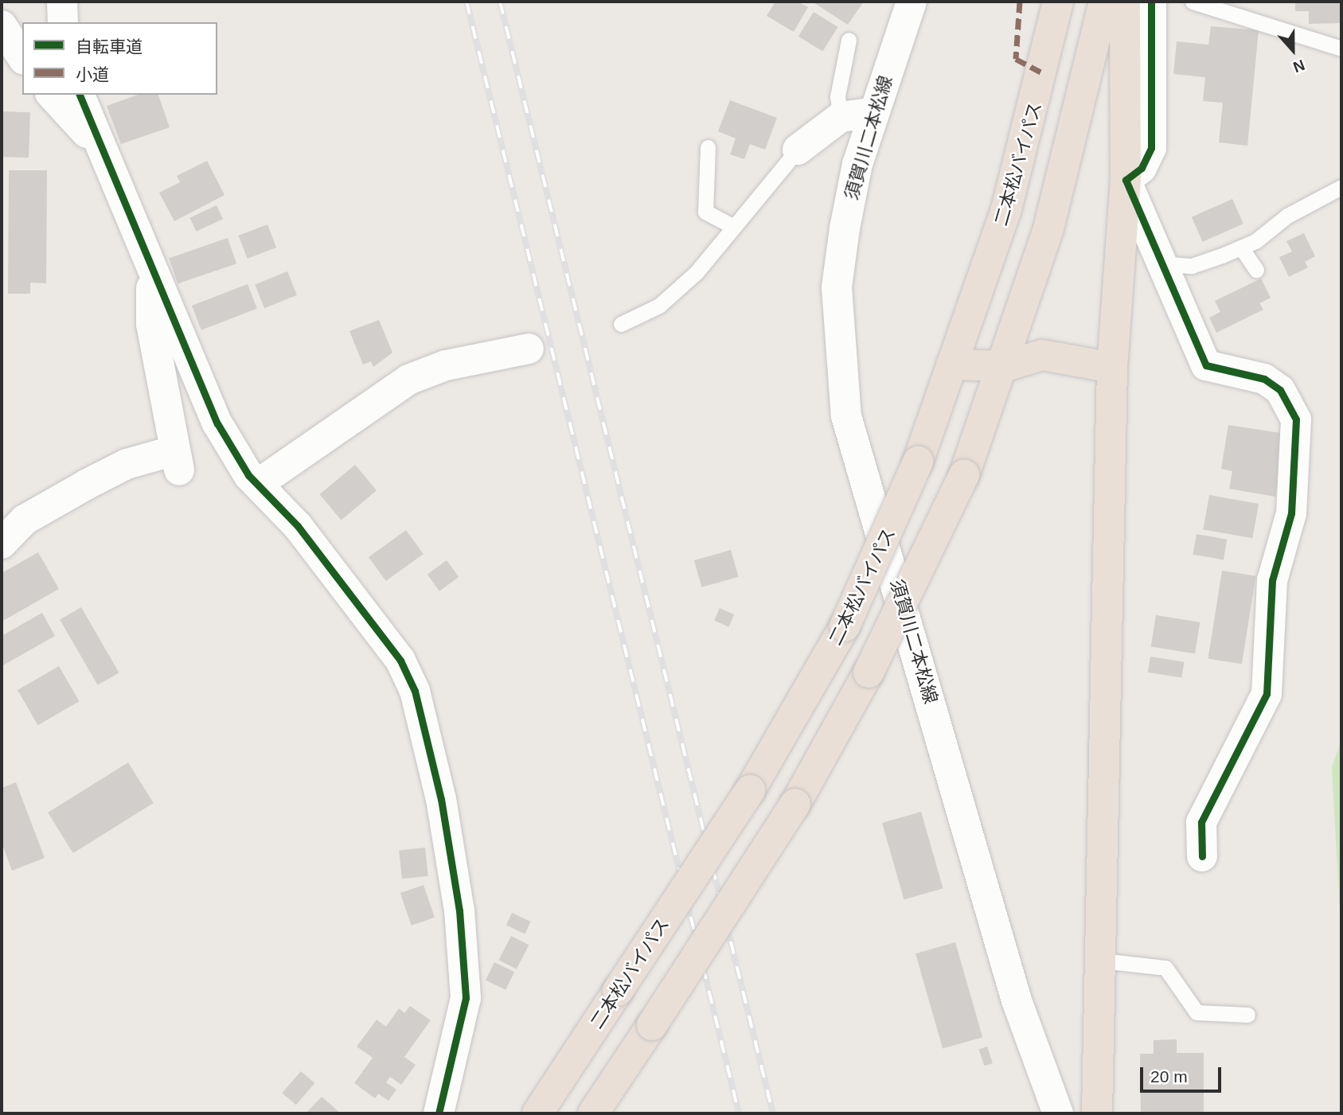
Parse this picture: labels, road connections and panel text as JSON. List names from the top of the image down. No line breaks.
{"streets":{"highway":["二本松バイパス"],"street":["須賀川二本松線"]},"legend":["自転車道","小道"],"scale_bar":"20 m","north":"bottom"}
